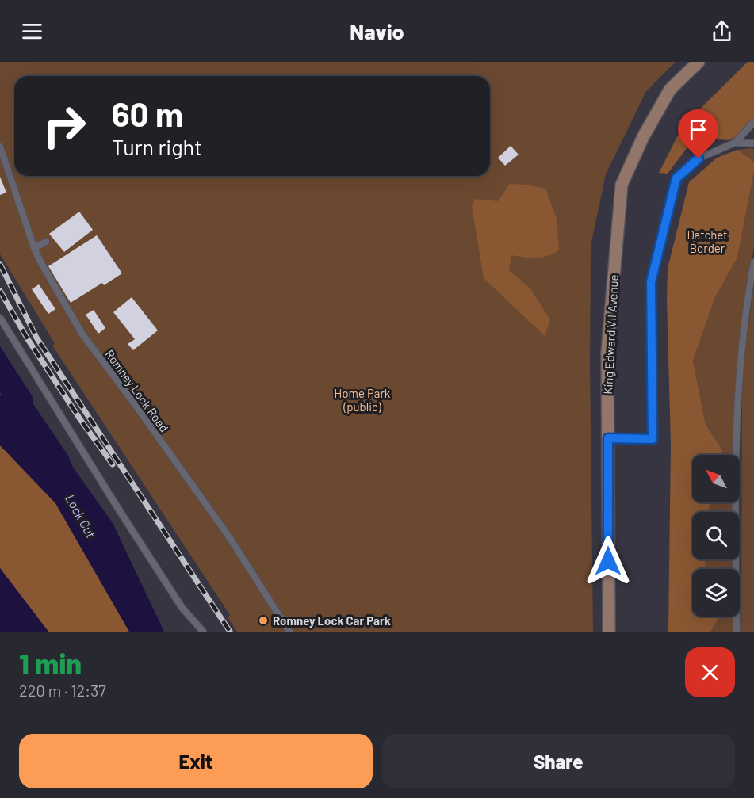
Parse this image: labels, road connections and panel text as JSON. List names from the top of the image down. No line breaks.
{"streets":{"main road":["King Edward VII Avenue"],"lane":["Romney Lock Road"]},"water":["Lock Cut"],"parks":["Datchet Border","Home Park (public)"],"places":["Romney Lock Car Park"],"north":"top left","page":{"header":"Navio","turn":["60 m","Turn right"],"heading":["1 min","220 m · 12:37"],"buttons":["Exit","Share"]}}
